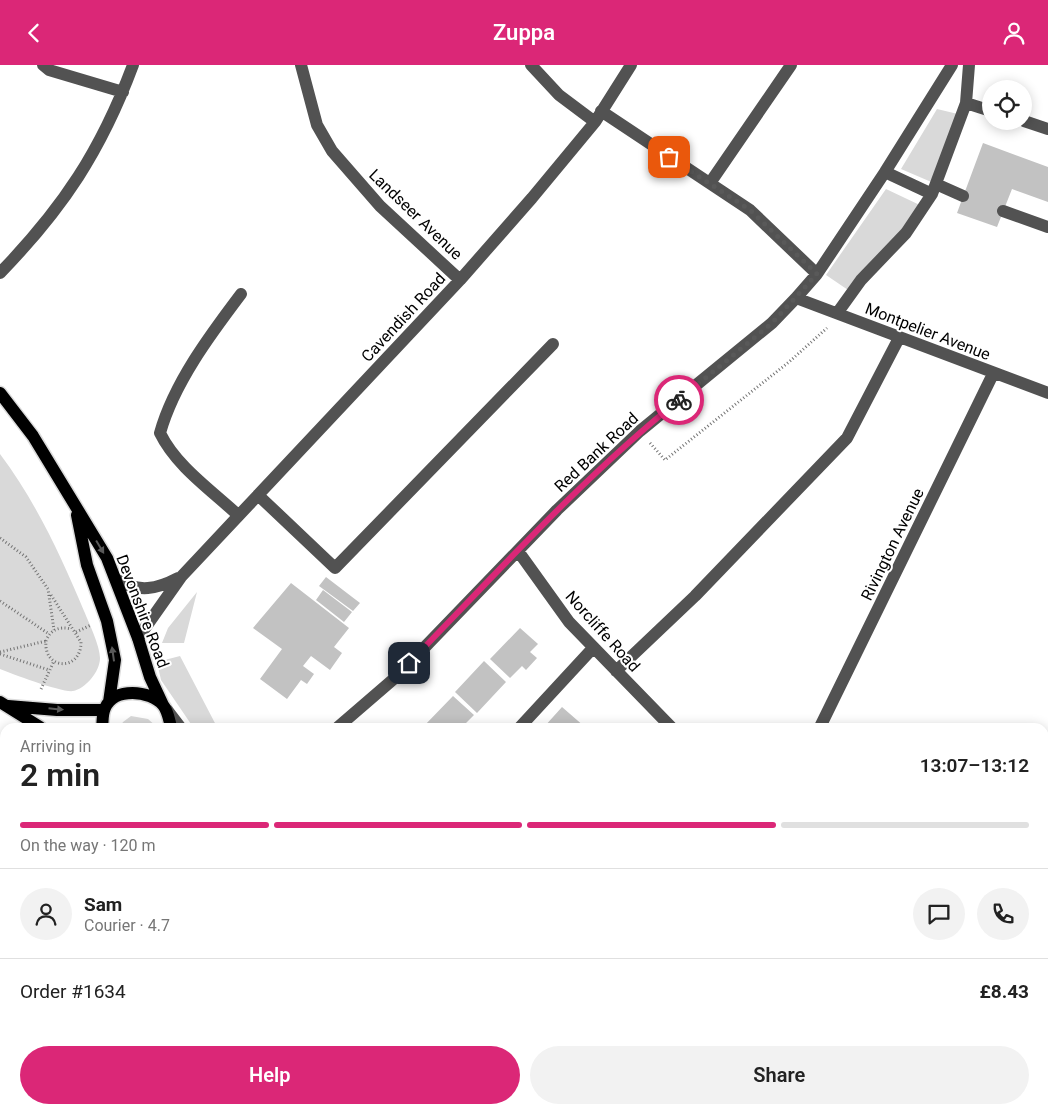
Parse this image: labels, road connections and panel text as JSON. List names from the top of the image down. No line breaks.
{"streets":{"main road":["Devonshire Road"],"street":["Landseer Avenue","Cavendish Road","Montpelier Avenue","Red Bank Road","Rivington Avenue","Norcliffe Road"]},"crossings":[["Landseer Avenue","Cavendish Road"],["Cavendish Road","Devonshire Road"],["Montpelier Avenue","Red Bank Road"],["Montpelier Avenue","Rivington Avenue"],["Red Bank Road","Norcliffe Road"]],"page":{"header":"Zuppa","heading":["2 min","Arriving in","13:07–13:12"],"panel":["Sam","Courier · 4.7","Order #1634","£8.43"],"bar":"On the way · 120 m","buttons":["Help","Share"]}}
